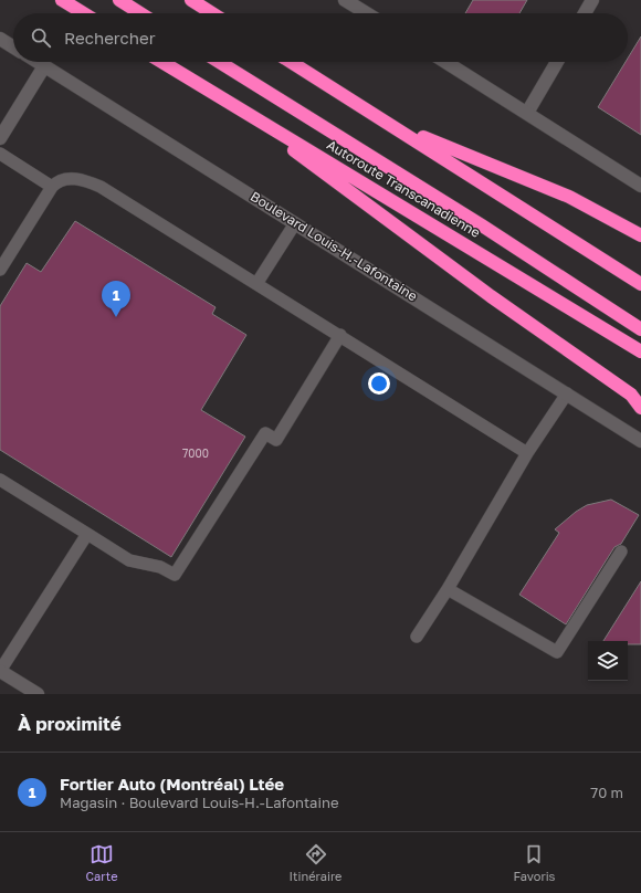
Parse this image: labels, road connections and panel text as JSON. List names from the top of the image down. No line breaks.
{"streets":{"highway":["Autoroute Transcanadienne"],"main road":["Boulevard Louis-H.-Lafontaine"]},"house_numbers":["7000"],"page":{"search":"Rechercher","pins":"1","heading":"À proximité","list":[{"mark":"1","name":"Fortier Auto (Montréal) Ltée","note":"Magasin · Boulevard Louis-H.-Lafontaine","value":"70 m"}],"nav":["Carte","Itinéraire","Favoris"]}}
